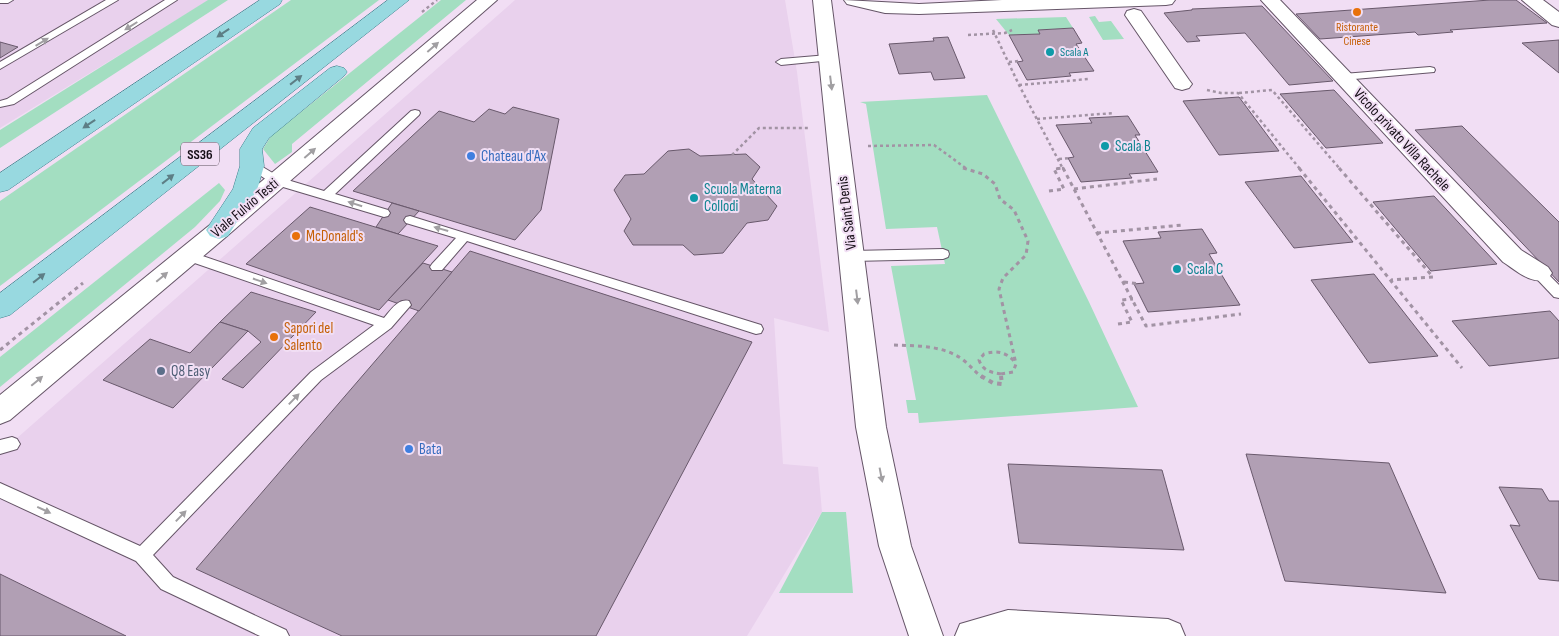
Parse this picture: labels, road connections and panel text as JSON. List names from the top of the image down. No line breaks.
{"streets":{"main road":["SS36"],"street":["Vicolo privato Villa Rachele","Viale Fulvio Testi","Via Saint Denis"]},"one_way":["Viale Fulvio Testi","Via Saint Denis"],"places":["Ristorante Cinese","Scala A","Scala B","Chateau d'Ax","Scuola Materna Collodi","McDonald's","Scala C","Sapori del Salento","Q8 Easy","Bata"]}
